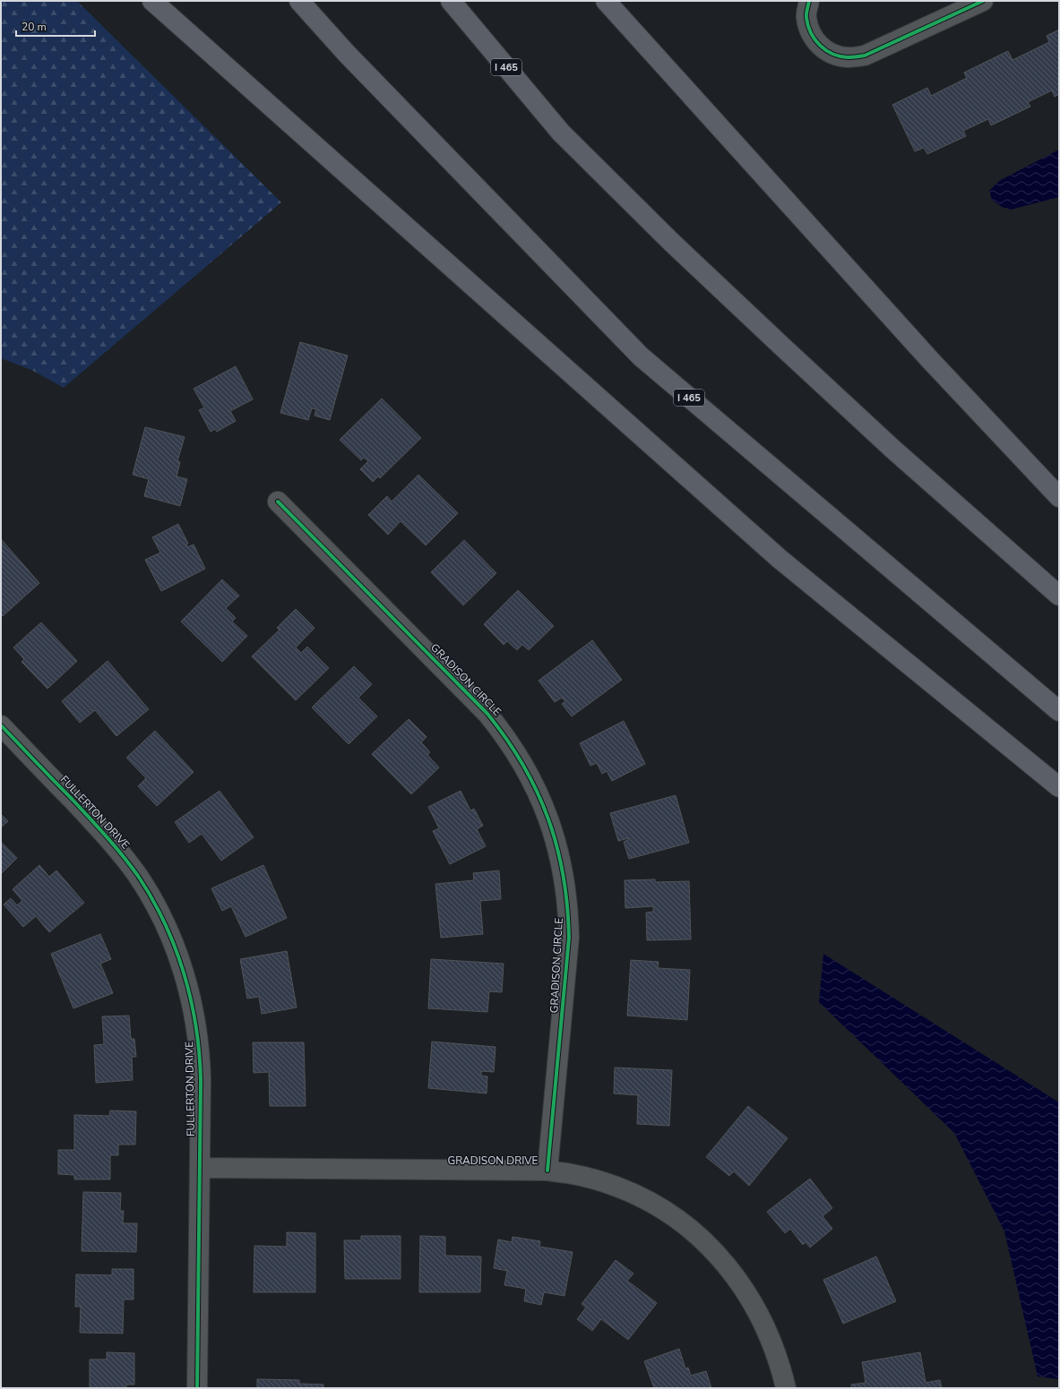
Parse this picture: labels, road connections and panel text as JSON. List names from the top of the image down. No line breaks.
{"streets":{"highway":["I 465"],"street":["GRADISON CIRCLE","FULLERTON DRIVE","GRADISON DRIVE"]},"crossings":[["GRADISON CIRCLE","GRADISON DRIVE"],["FULLERTON DRIVE","GRADISON DRIVE"]],"scale_bar":"20 m"}
